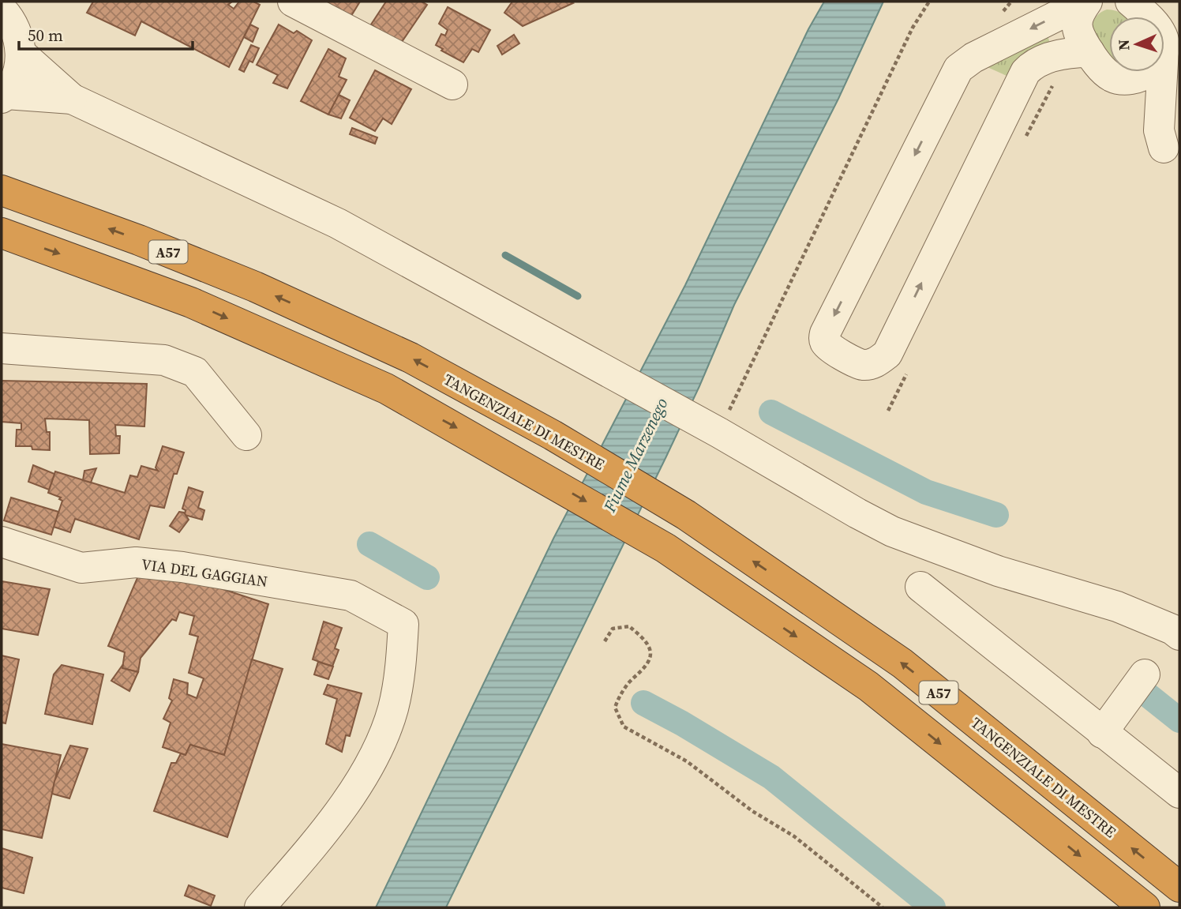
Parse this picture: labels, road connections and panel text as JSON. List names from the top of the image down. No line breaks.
{"streets":{"highway":["A57","TANGENZIALE DI MESTRE"],"street":["VIA DEL GAGGIAN"]},"water":["Fiume Marzenego"],"scale_bar":"50 m","north":"left"}
